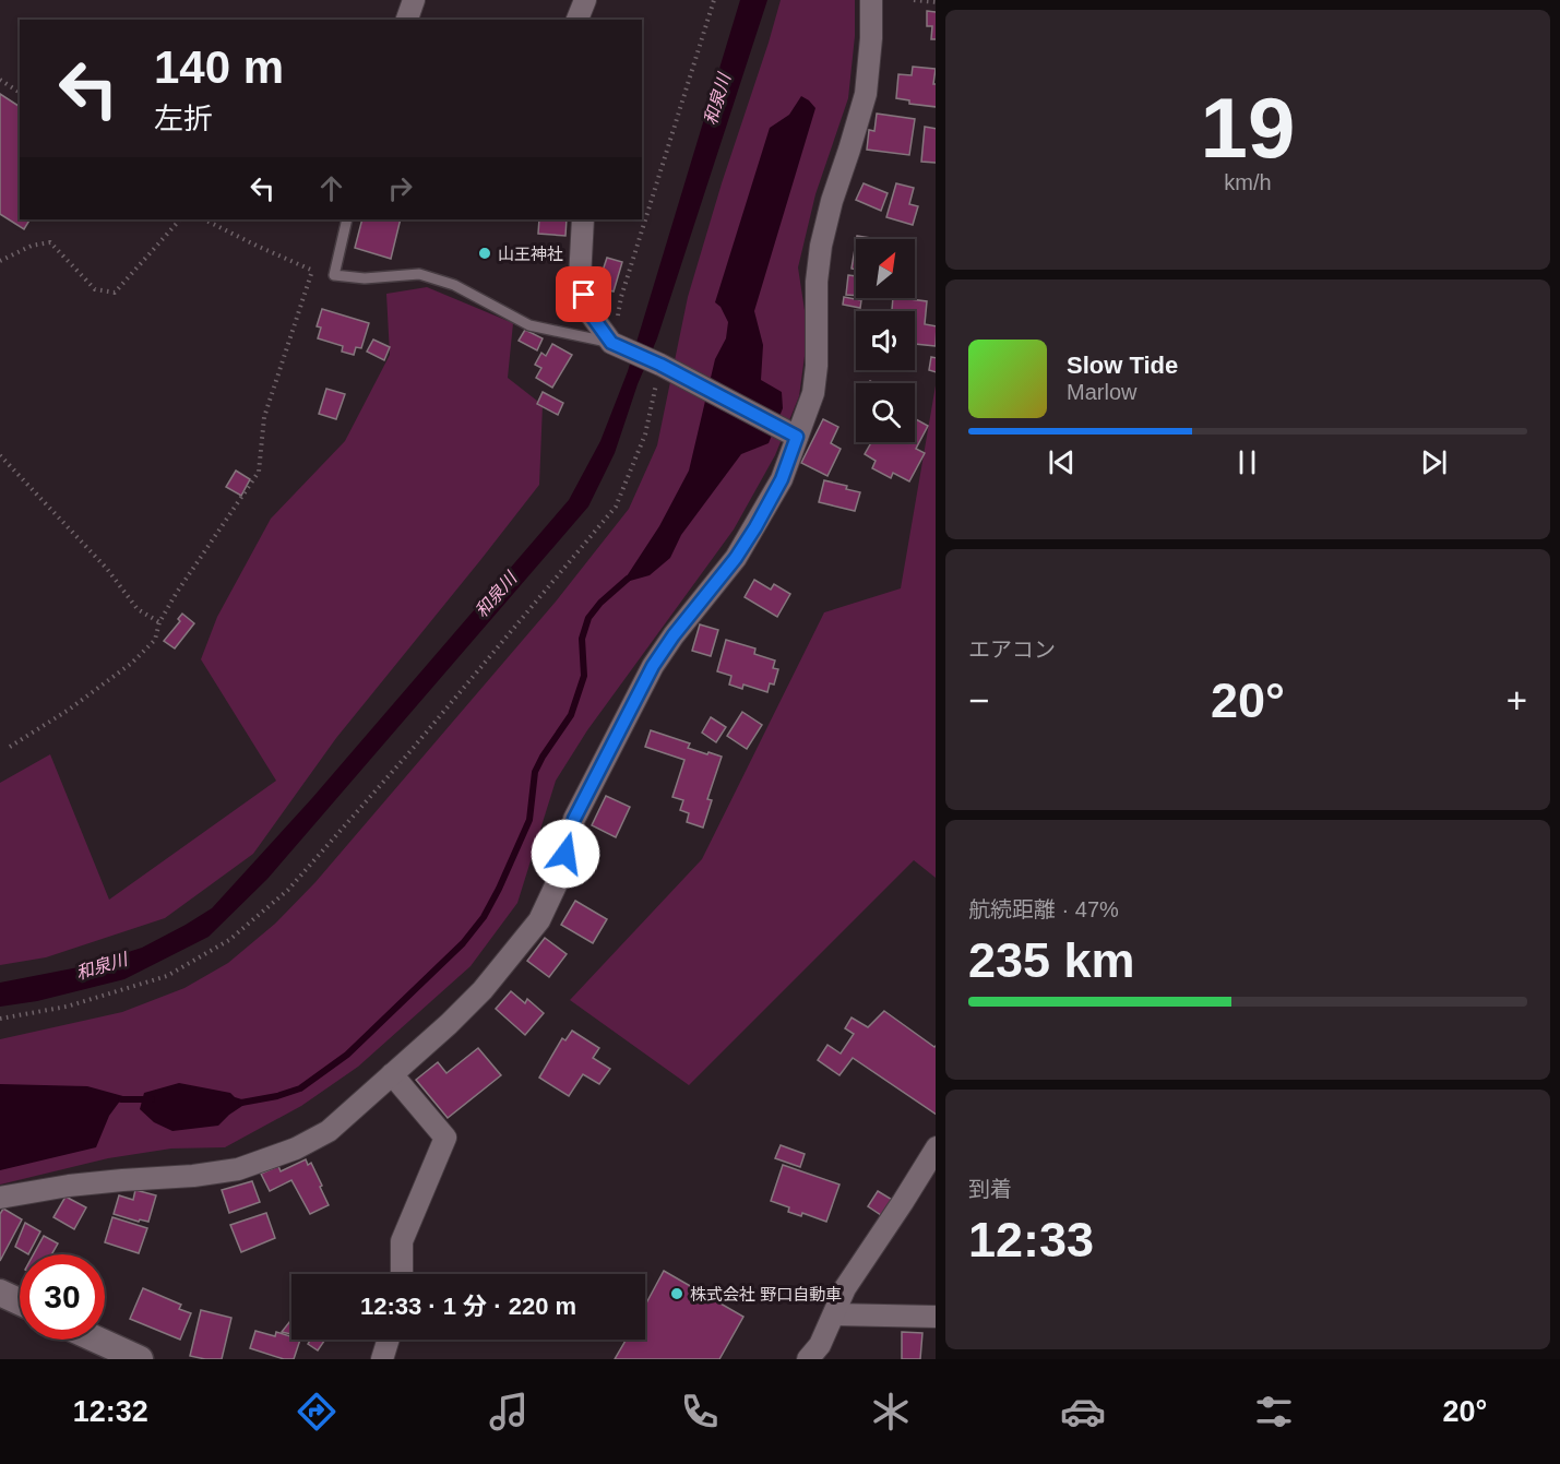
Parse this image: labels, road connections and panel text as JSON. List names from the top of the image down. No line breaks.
{"water":["和泉川"],"places":["山王神社","株式会社 野口自動車"],"north":"top right","page":{"tile":[["19","km/h"],"エアコン",["航続距離 · 47%","235 km"],["到着","12:33"]],"turn":["140 m","左折"],"song":["Slow Tide","Marlow"],"heat":["−","20°","+"],"limit":"30","trip":"12:33 · 1 分 · 220 m","tabs":["12:32","20°"]}}
